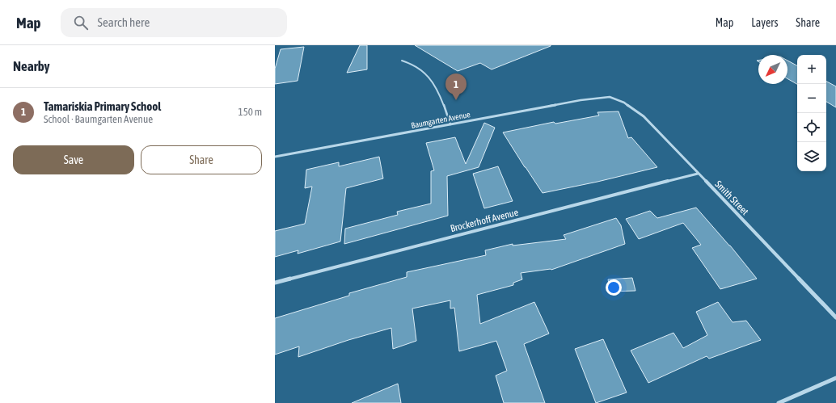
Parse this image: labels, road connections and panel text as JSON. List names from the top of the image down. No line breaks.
{"streets":{"street":["Baumgarten Avenue","Smith Street","Brockerhoff Avenue"]},"crossings":[["Baumgarten Avenue","Smith Street"],["Smith Street","Brockerhoff Avenue"]],"north":"bottom left","page":{"header":"Map","search":"Search here","nav":["Map","Layers","Share"],"heading":"Nearby","map_buttons":["+","−"],"pins":"1","list":[{"mark":"1","name":"Tamariskia Primary School","note":"School · Baumgarten Avenue","value":"150 m"}],"buttons":["Save","Share"]}}
